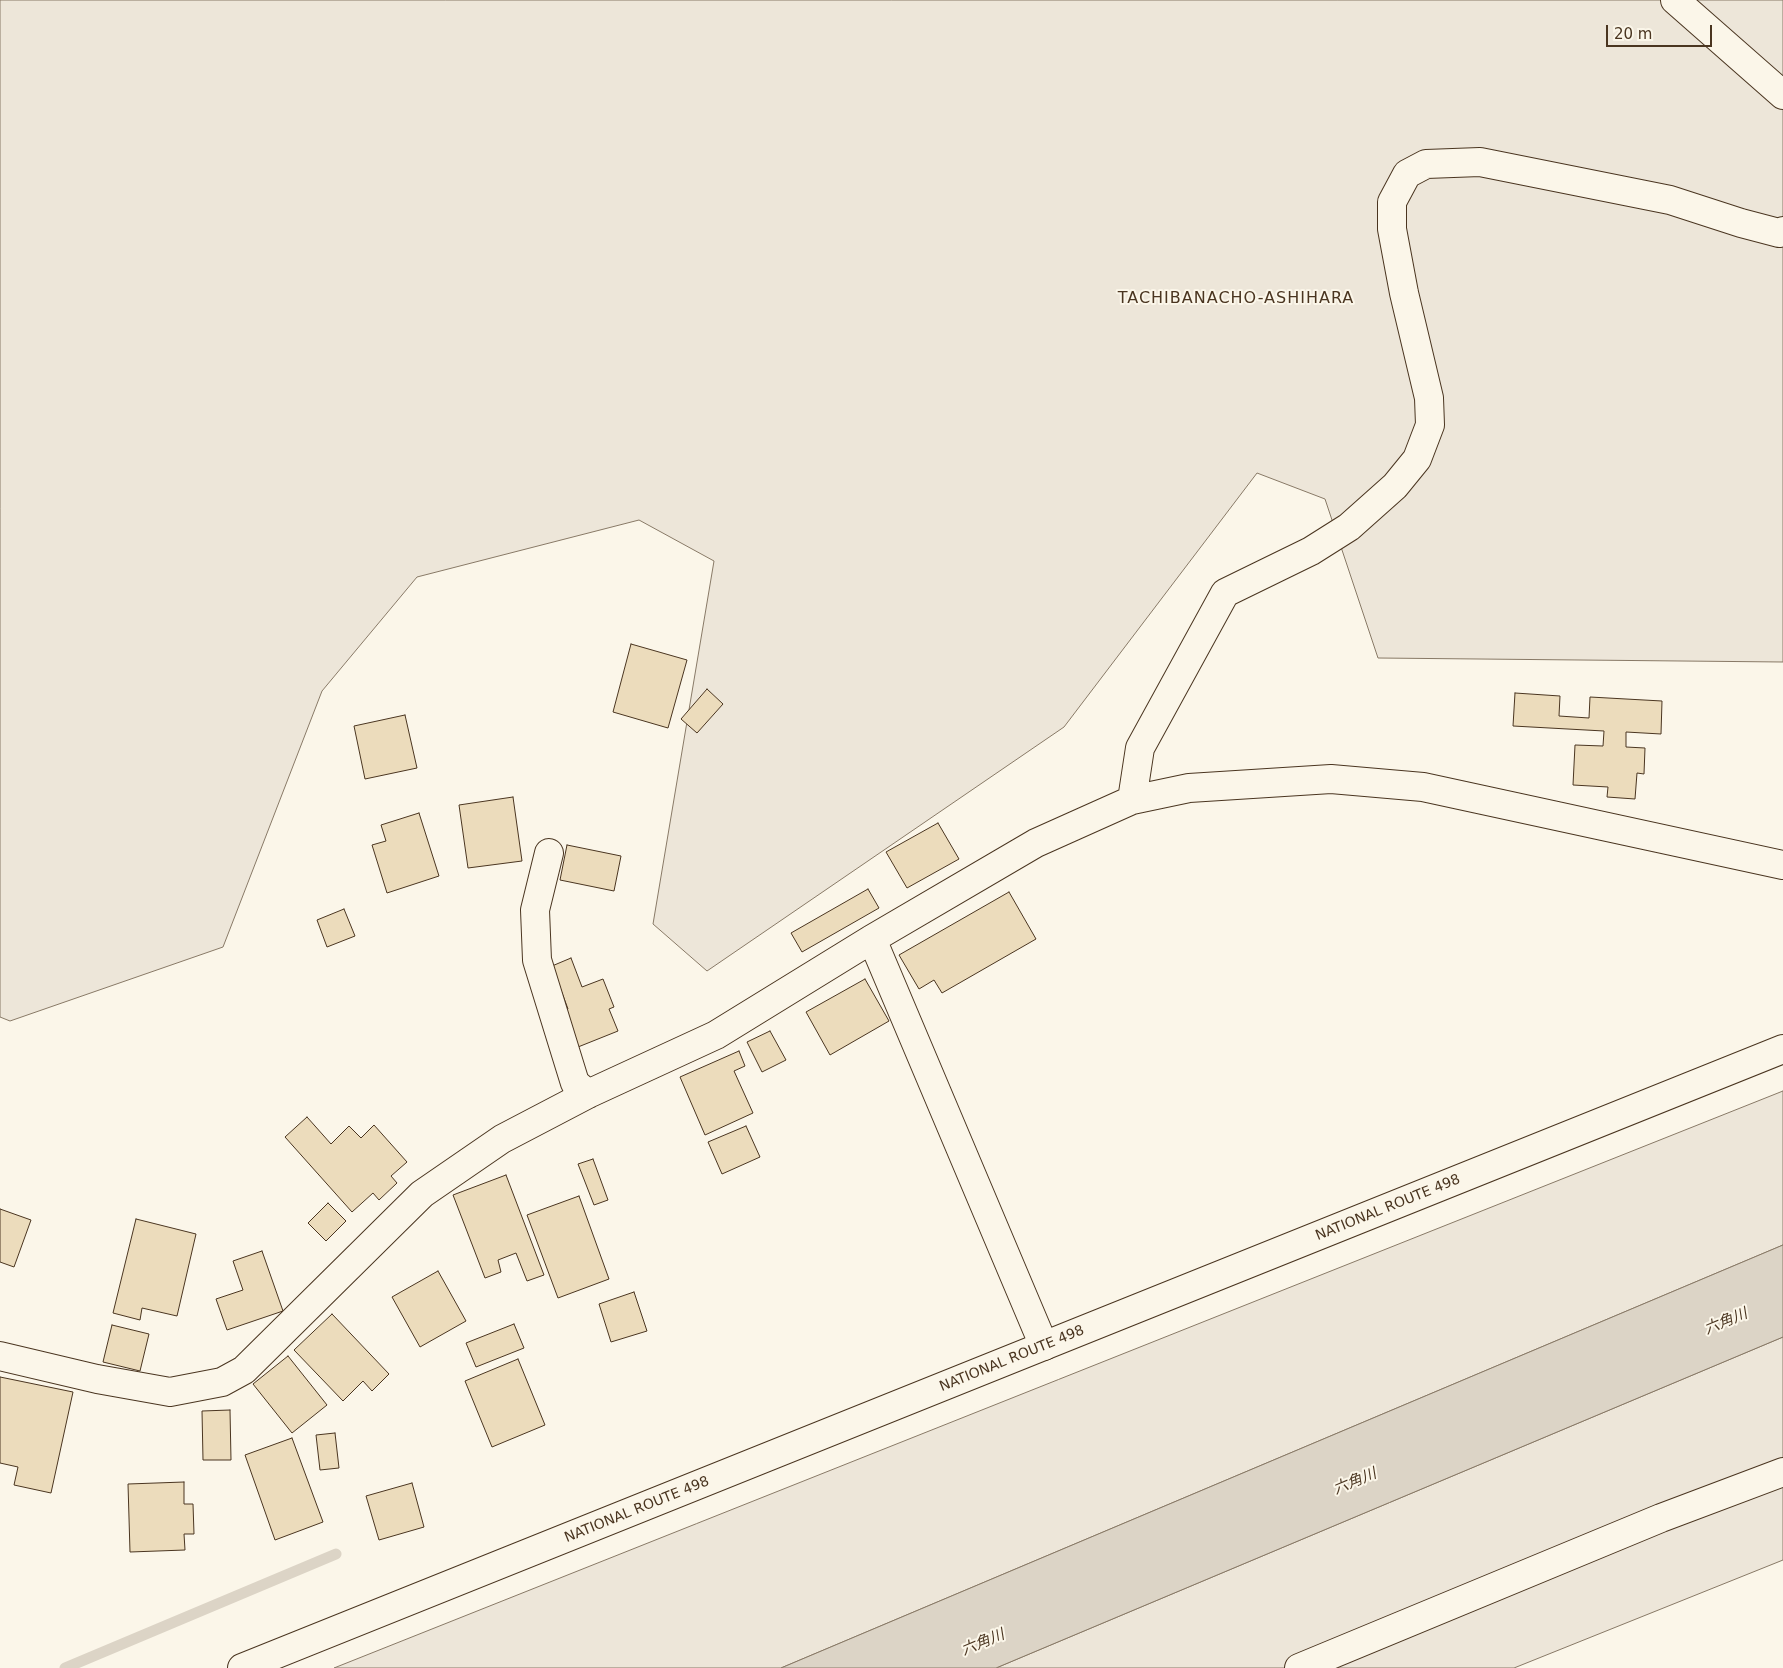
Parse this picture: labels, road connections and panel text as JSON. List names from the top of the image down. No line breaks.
{"streets":{"main road":["NATIONAL ROUTE 498"]},"districts":["TACHIBANACHO-ASHIHARA"],"water":["六角川"],"scale_bar":"20 m"}
